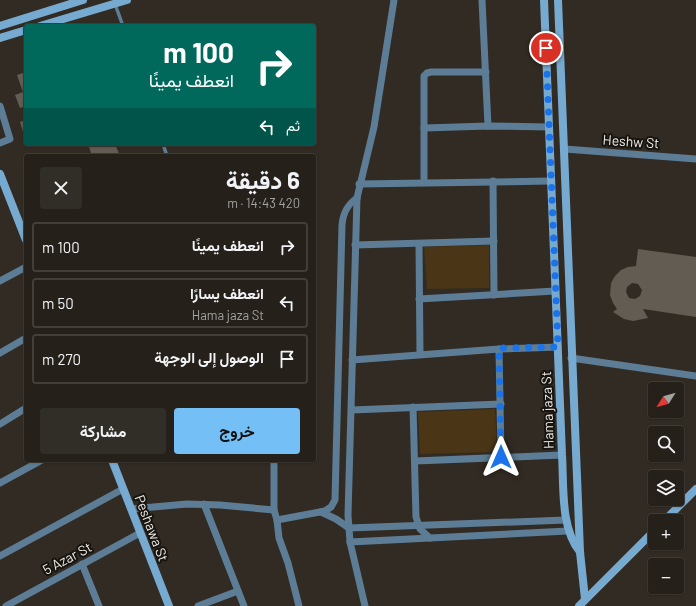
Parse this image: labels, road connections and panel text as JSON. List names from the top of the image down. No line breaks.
{"streets":{"street":["Heshw St","Hama jaza St","Peshawa St","5 Azar St"]},"crossings":[["Peshawa St","5 Azar St"]],"north":"bottom left","page":{"turn":["100 m","انعطف يمينًا"],"then":"ثم","heading":["6 دقيقة","420 m · 14:43"],"list":[{"name":"انعطف يمينًا","value":"100 m"},{"name":"انعطف يسارًا","note":"Hama jaza St","value":"50 m"},{"name":"الوصول إلى الوجهة","value":"270 m"}],"map_buttons":["+","−"],"buttons":["خروج","مشاركة"]}}
